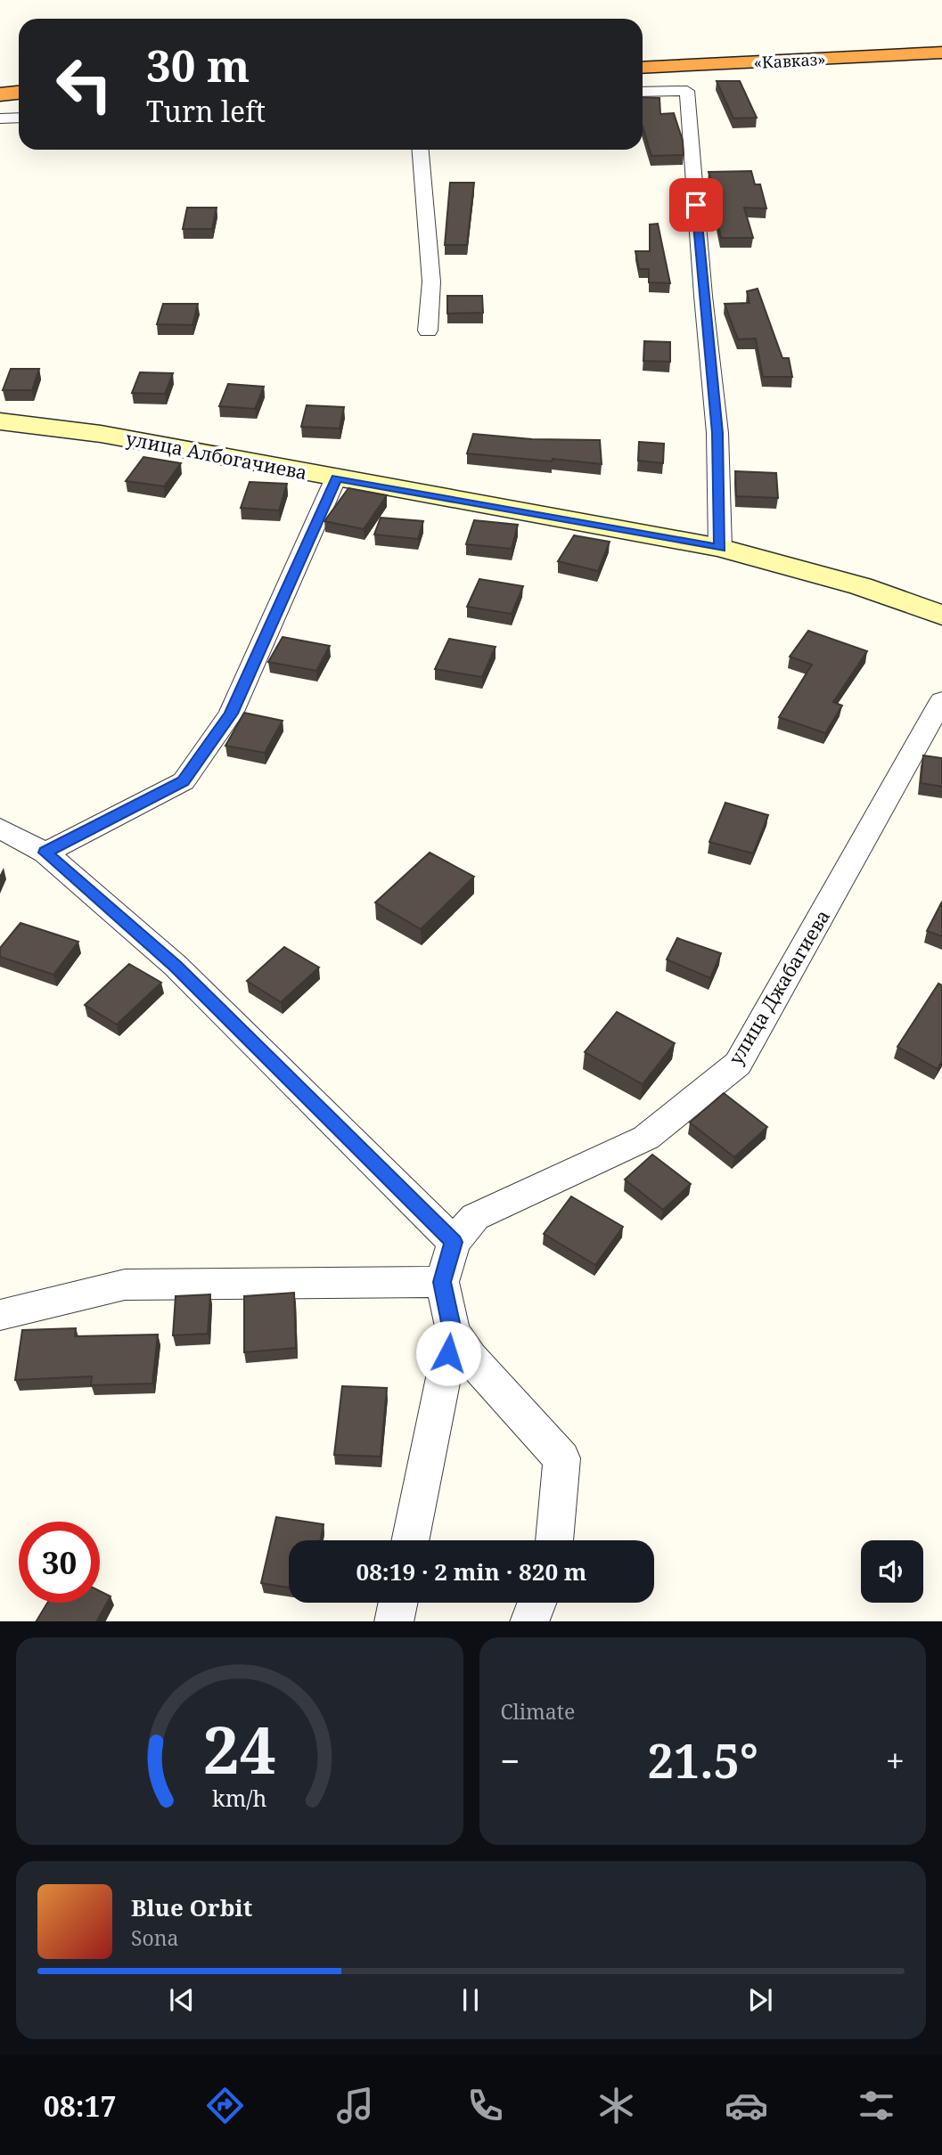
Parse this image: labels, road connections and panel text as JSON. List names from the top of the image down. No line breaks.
{"streets":{"highway":["«Кавказ»"],"street":["улица Албогачиева","улица Джабагиева"]},"page":{"turn":["30 m","Turn left"],"limit":"30","trip":"08:19 · 2 min · 820 m","tile":"Climate","heat":["−","21.5°","+"],"song":["Blue Orbit","Sona"],"tabs":"08:17","gauge":["24","km/h"]}}
